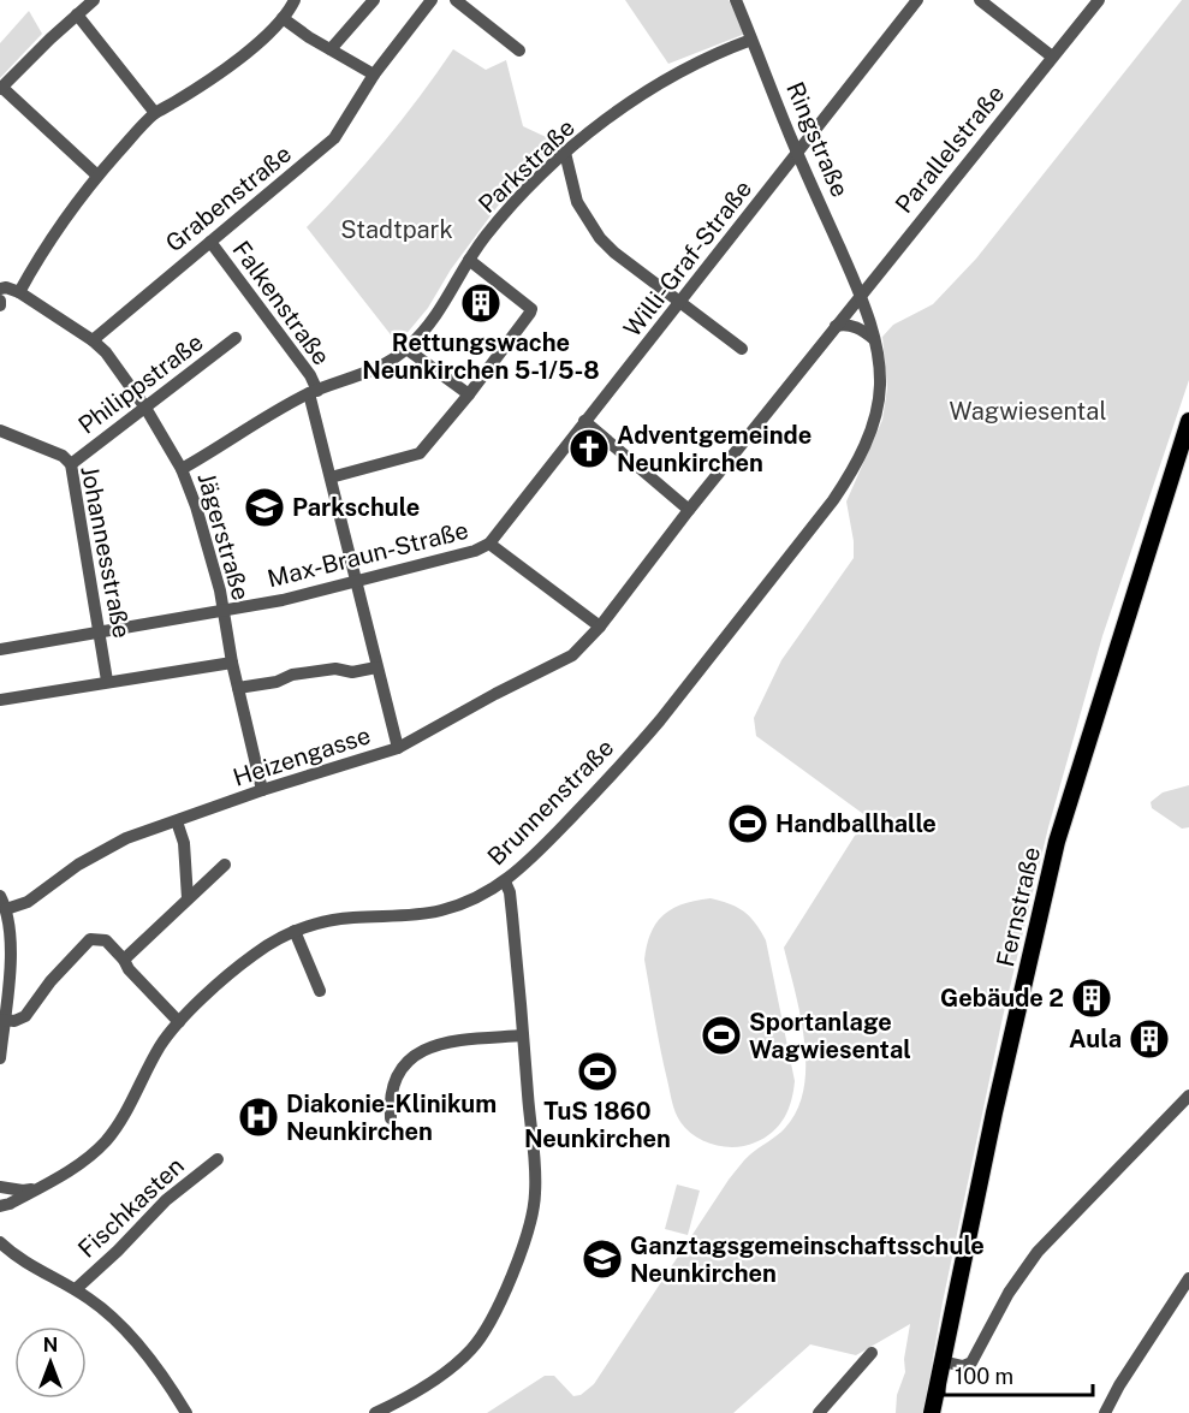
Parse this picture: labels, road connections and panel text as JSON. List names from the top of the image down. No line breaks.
{"streets":{"main road":["Fernstraße"],"street":["Ringstraße","Parallelstraße","Parkstraße","Grabenstraße","Willi-Graf-Straße","Falkenstraße","Philippstraße","Jägerstraße","Johannesstraße","Max-Braun-Straße","Heizengasse","Brunnenstraße","Fischkasten"]},"crossings":[["Ringstraße","Parallelstraße"],["Ringstraße","Parkstraße"],["Ringstraße","Willi-Graf-Straße"],["Ringstraße","Brunnenstraße"],["Parallelstraße","Heizengasse"],["Parallelstraße","Brunnenstraße"],["Parkstraße","Falkenstraße"],["Parkstraße","Jägerstraße"],["Grabenstraße","Falkenstraße"],["Grabenstraße","Jägerstraße"],["Willi-Graf-Straße","Max-Braun-Straße"],["Falkenstraße","Max-Braun-Straße"],["Falkenstraße","Heizengasse"],["Philippstraße","Jägerstraße"],["Philippstraße","Johannesstraße"],["Jägerstraße","Max-Braun-Straße"],["Jägerstraße","Heizengasse"],["Johannesstraße","Max-Braun-Straße"]],"parks":["Stadtpark","Wagwiesental"],"places":{"building":["Rettungswache Neunkirchen 5-1/5-8","Gebäude 2","Aula"],"church":["Adventgemeinde Neunkirchen"],"school or university":["Parkschule","Ganztagsgemeinschaftsschule Neunkirchen"],"sports":["Handballhalle","Sportanlage Wagwiesental","TuS 1860 Neunkirchen"],"hospital":["Diakonie-Klinikum Neunkirchen"]},"scale_bar":"100 m","north":"top"}
